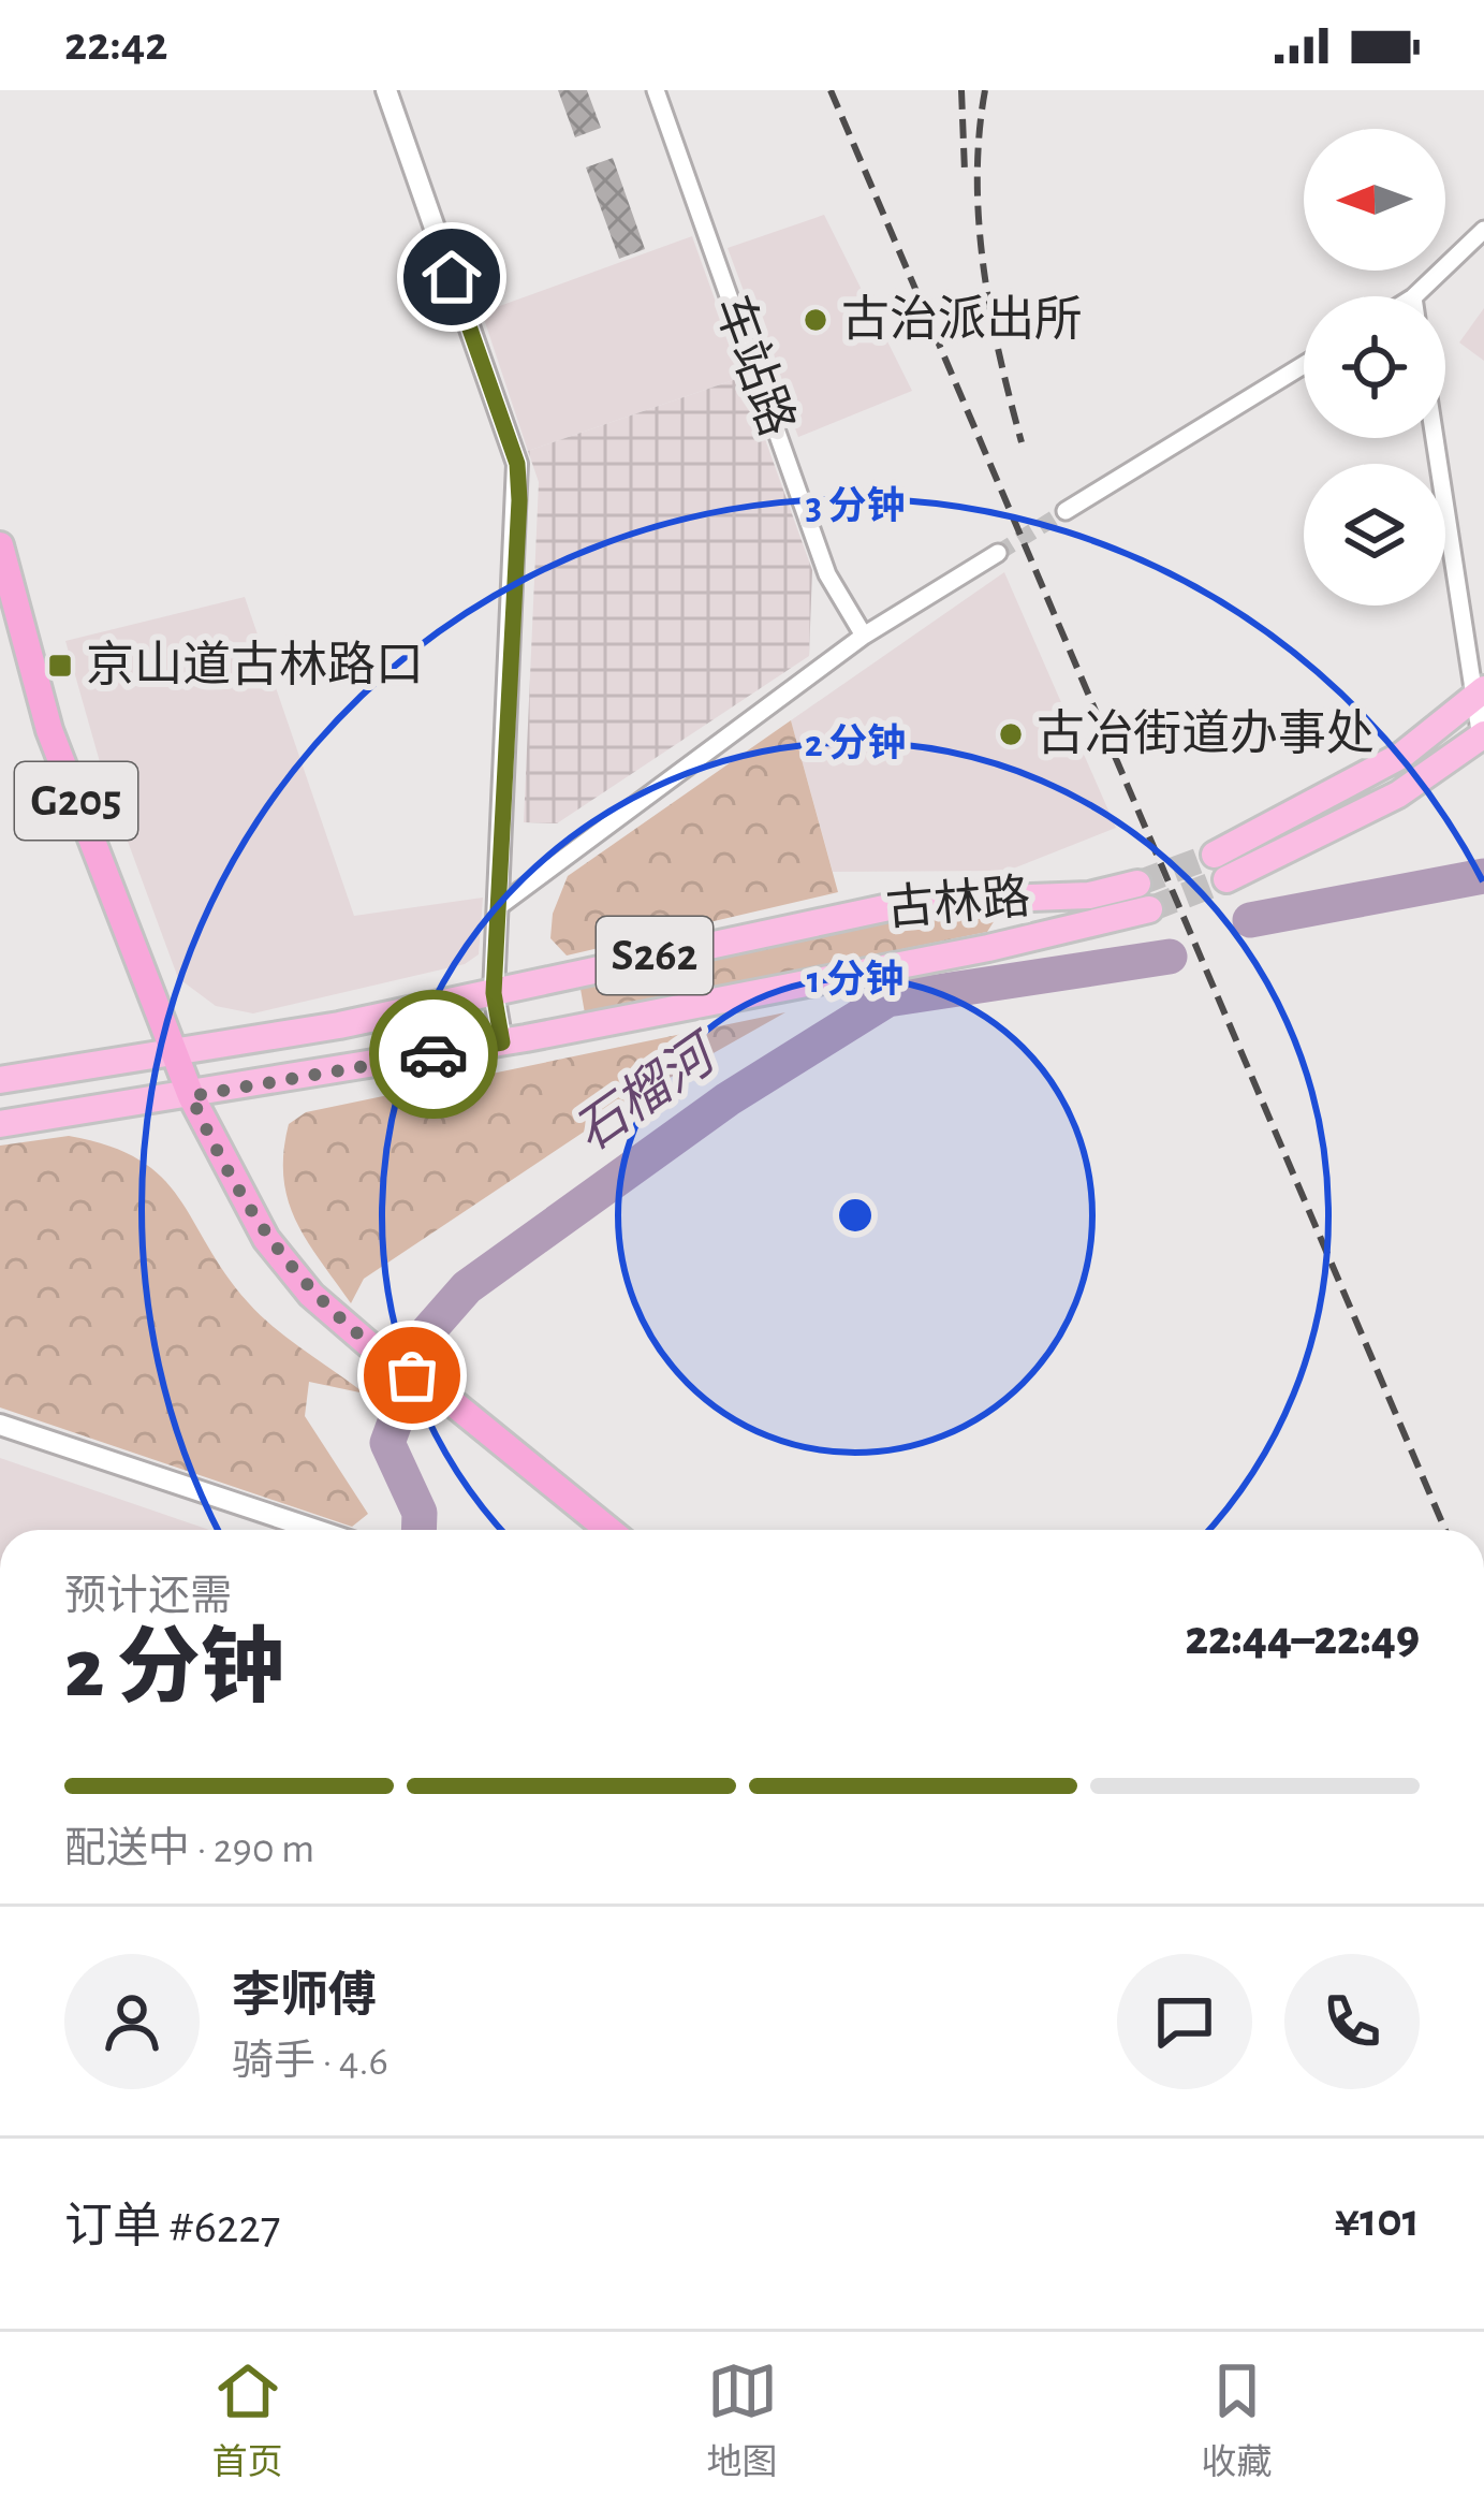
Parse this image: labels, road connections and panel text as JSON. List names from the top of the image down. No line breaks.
{"streets":{"highway":["G205"],"main road":["古林路","S262"],"street":["车站路"]},"crossings":[["G205","古林路"],["G205","S262"],["古林路","S262"]],"water":["石榴河"],"places":{"other":["古治派出所","古冶街道办事处"],"transit":["京山道古林路口"]},"north":"left","page":{"status":"22:42","heading":["2 分钟","预计还需","22:44–22:49"],"panel":["李师傅","骑手 · 4.6","订单 #6227","¥101"],"bar":"配送中 · 290 m","tabs":["首页","地图","收藏"]},"rings":["3 分钟","2 分钟","1 分钟"]}
